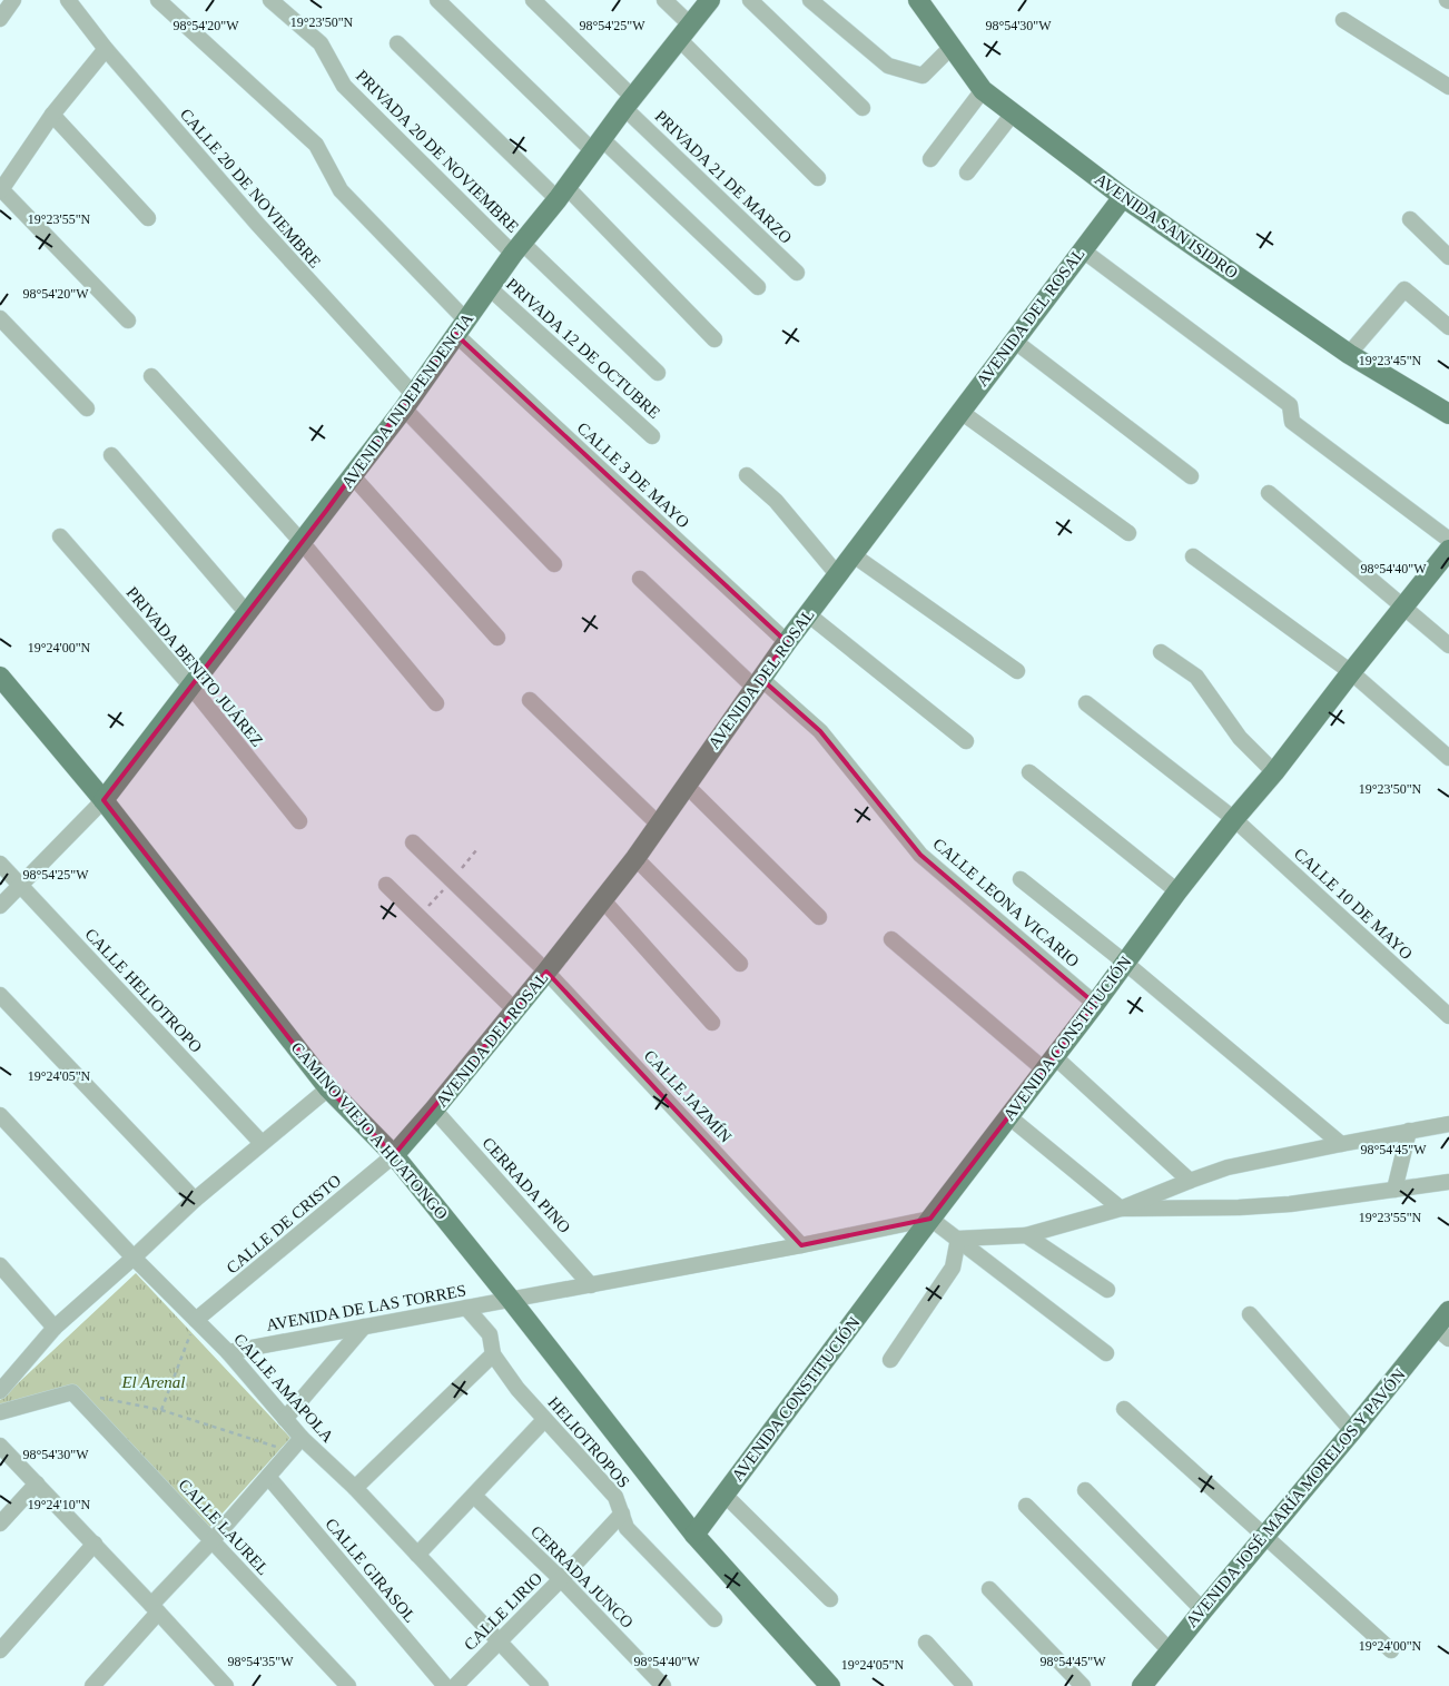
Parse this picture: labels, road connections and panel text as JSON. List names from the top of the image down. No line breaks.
{"streets":{"main road":["AVENIDA SAN ISIDRO","AVENIDA DEL ROSAL","AVENIDA INDEPENDENCIA","AVENIDA CONSTITUCIÓN","CAMINO VIEJO A HUATONGO","AVENIDA JOSÉ MARÍA MORELOS Y PAVÓN"],"street":["PRIVADA 20 DE NOVIEMBRE","PRIVADA 21 DE MARZO","CALLE 20 DE NOVIEMBRE","PRIVADA 12 DE OCTUBRE","CALLE 3 DE MAYO","PRIVADA BENITO JUÁREZ","CALLE LEONA VICARIO","CALLE 10 DE MAYO","CALLE HELIOTROPO","CALLE JAZMÍN","CERRADA PINO","CALLE DE CRISTO","AVENIDA DE LAS TORRES","CALLE AMAPOLA","HELIOTROPOS","CALLE LAUREL","CALLE GIRASOL","CERRADA JUNCO","CALLE LIRIO"]},"crossings":[["PRIVADA 20 DE NOVIEMBRE","AVENIDA INDEPENDENCIA"],["PRIVADA 21 DE MARZO","AVENIDA INDEPENDENCIA"],["CALLE 20 DE NOVIEMBRE","AVENIDA INDEPENDENCIA"],["AVENIDA SAN ISIDRO","AVENIDA DEL ROSAL"],["AVENIDA DEL ROSAL","CALLE 3 DE MAYO"],["AVENIDA DEL ROSAL","CALLE LEONA VICARIO"],["AVENIDA DEL ROSAL","CALLE JAZMÍN"],["AVENIDA DEL ROSAL","CAMINO VIEJO A HUATONGO"],["AVENIDA DEL ROSAL","CERRADA PINO"],["AVENIDA DEL ROSAL","CALLE DE CRISTO"],["PRIVADA 12 DE OCTUBRE","AVENIDA INDEPENDENCIA"],["AVENIDA INDEPENDENCIA","CALLE 3 DE MAYO"],["AVENIDA INDEPENDENCIA","PRIVADA BENITO JUÁREZ"],["AVENIDA INDEPENDENCIA","CAMINO VIEJO A HUATONGO"],["CALLE LEONA VICARIO","AVENIDA CONSTITUCIÓN"],["CALLE 10 DE MAYO","AVENIDA CONSTITUCIÓN"],["AVENIDA CONSTITUCIÓN","CAMINO VIEJO A HUATONGO"],["AVENIDA CONSTITUCIÓN","AVENIDA DE LAS TORRES"],["CALLE JAZMÍN","AVENIDA DE LAS TORRES"],["CAMINO VIEJO A HUATONGO","CALLE DE CRISTO"],["CAMINO VIEJO A HUATONGO","AVENIDA DE LAS TORRES"],["CERRADA PINO","AVENIDA DE LAS TORRES"],["CALLE DE CRISTO","CALLE AMAPOLA"],["AVENIDA DE LAS TORRES","CALLE AMAPOLA"],["AVENIDA DE LAS TORRES","HELIOTROPOS"],["CALLE AMAPOLA","CALLE LIRIO"],["HELIOTROPOS","CALLE LIRIO"],["CERRADA JUNCO","CALLE LIRIO"]],"parks":["El Arenal"],"coordinates":["19°23'50\"N","98°54'20\"W","98°54'25\"W","98°54'30\"W","19°23'55\"N","19°23'45\"N","98°54'40\"W","19°24'00\"N","19°24'05\"N","98°54'45\"W","19°24'10\"N","98°54'35\"W"]}
